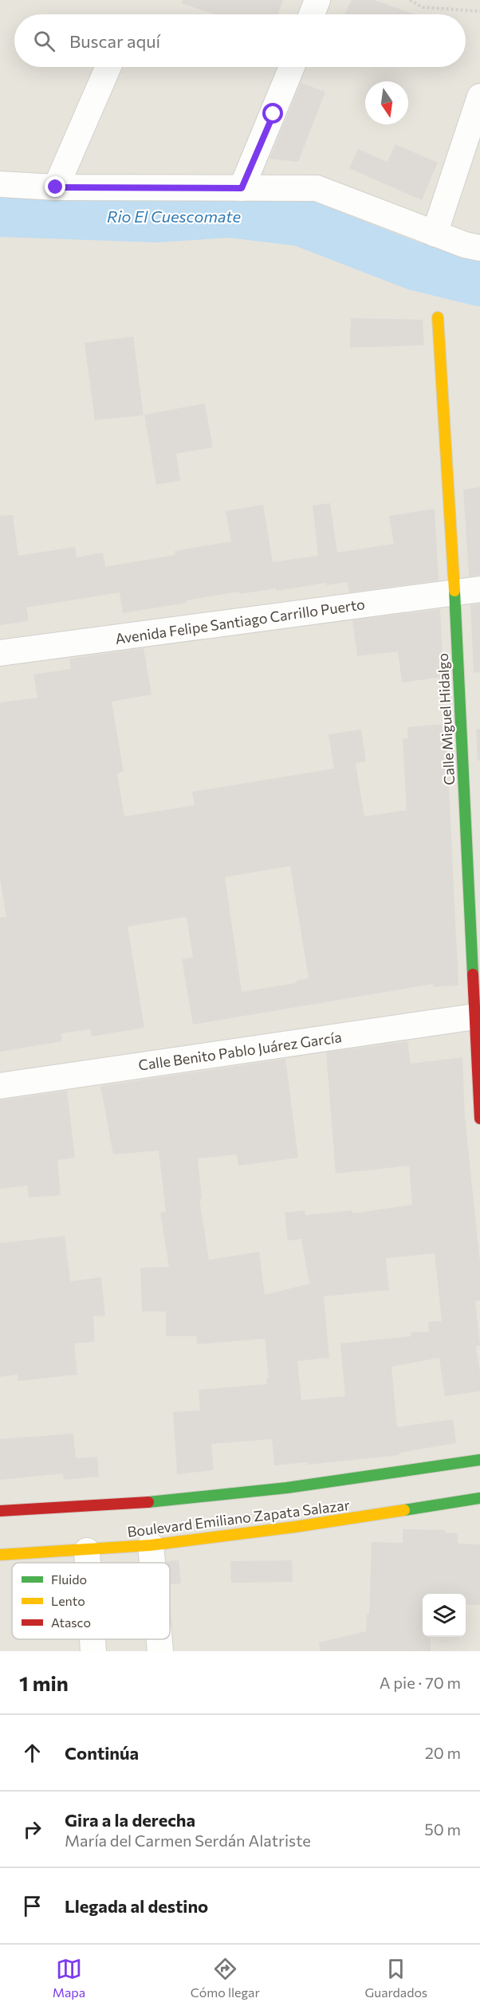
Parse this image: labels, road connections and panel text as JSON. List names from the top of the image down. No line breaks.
{"streets":{"main road":["Calle Miguel Hidalgo","Boulevard Emiliano Zapata Salazar"],"street":["Avenida Felipe Santiago Carrillo Puerto","Calle Benito Pablo Juárez García"]},"crossings":[["Avenida Felipe Santiago Carrillo Puerto","Calle Miguel Hidalgo"],["Calle Miguel Hidalgo","Calle Benito Pablo Juárez García"]],"water":["Rio El Cuescomate"],"legend":["Fluido","Lento","Atasco"],"north":"bottom","page":{"search":"Buscar aquí","heading":["1 min","A pie · 70 m"],"list":[["Continúa","20 m"],["Gira a la derecha","María del Carmen Serdán Alatriste","50 m"],"Llegada al destino"],"nav":["Mapa","Cómo llegar","Guardados"]}}
